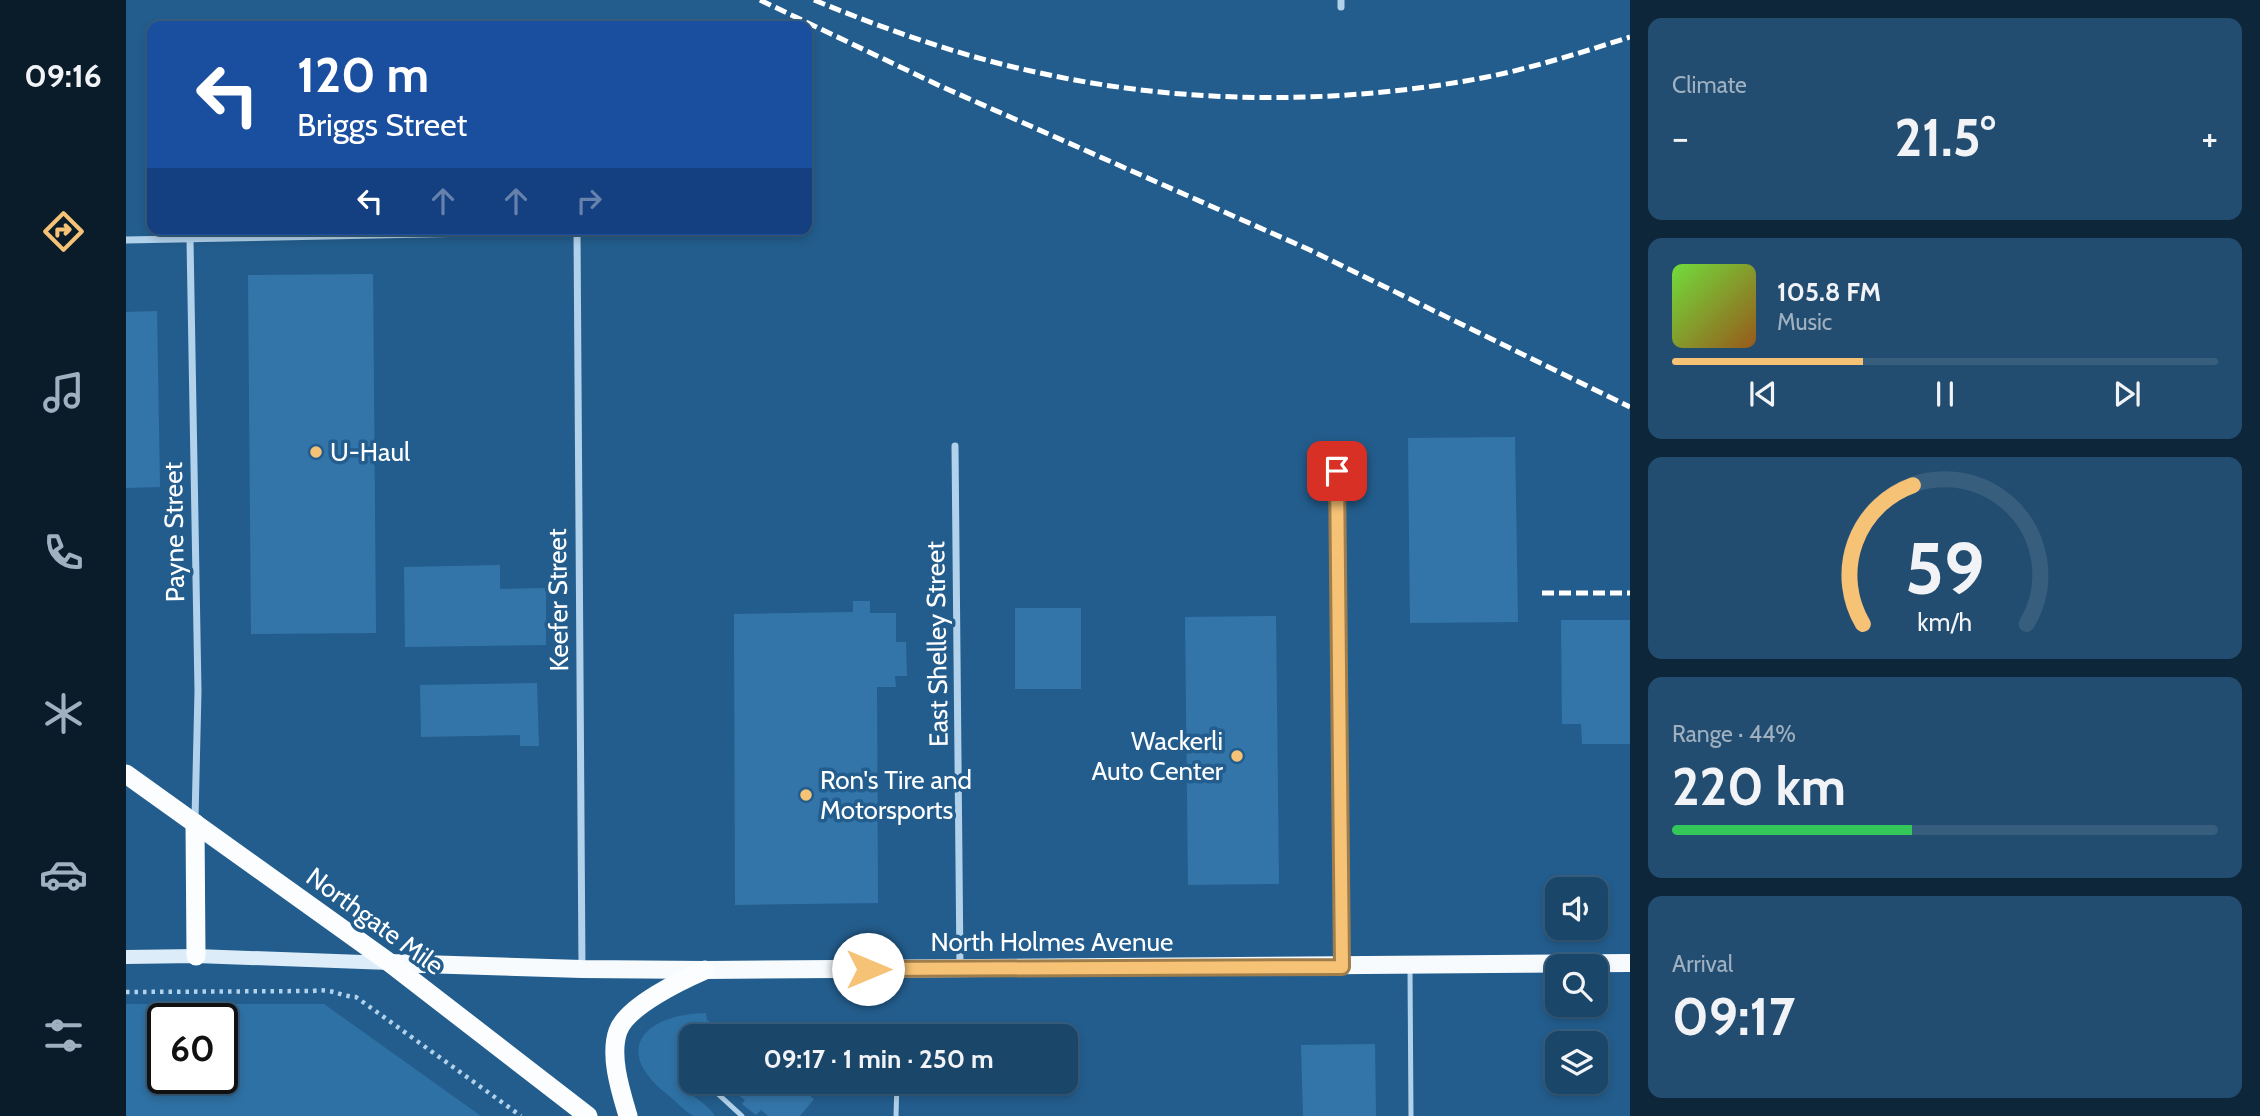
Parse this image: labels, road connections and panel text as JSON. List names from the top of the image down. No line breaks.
{"streets":{"highway":["Northgate Mile"],"main road":["North Holmes Avenue"],"street":["Payne Street","Keefer Street","East Shelley Street"]},"crossings":[["Payne Street","Northgate Mile"],["Keefer Street","North Holmes Avenue"],["East Shelley Street","North Holmes Avenue"],["Northgate Mile","North Holmes Avenue"]],"places":["U-Haul","Wackerli Auto Center","Ron's Tire and Motorsports"],"page":{"tabs":"09:16","tile":["Climate",["Range · 44%","220 km"],["Arrival","09:17"]],"turn":["120 m","Briggs Street"],"heat":["−","21.5°","+"],"song":["105.8 FM","Music"],"limit":"60","trip":"09:17 · 1 min · 250 m","gauge":["59","km/h"]}}
